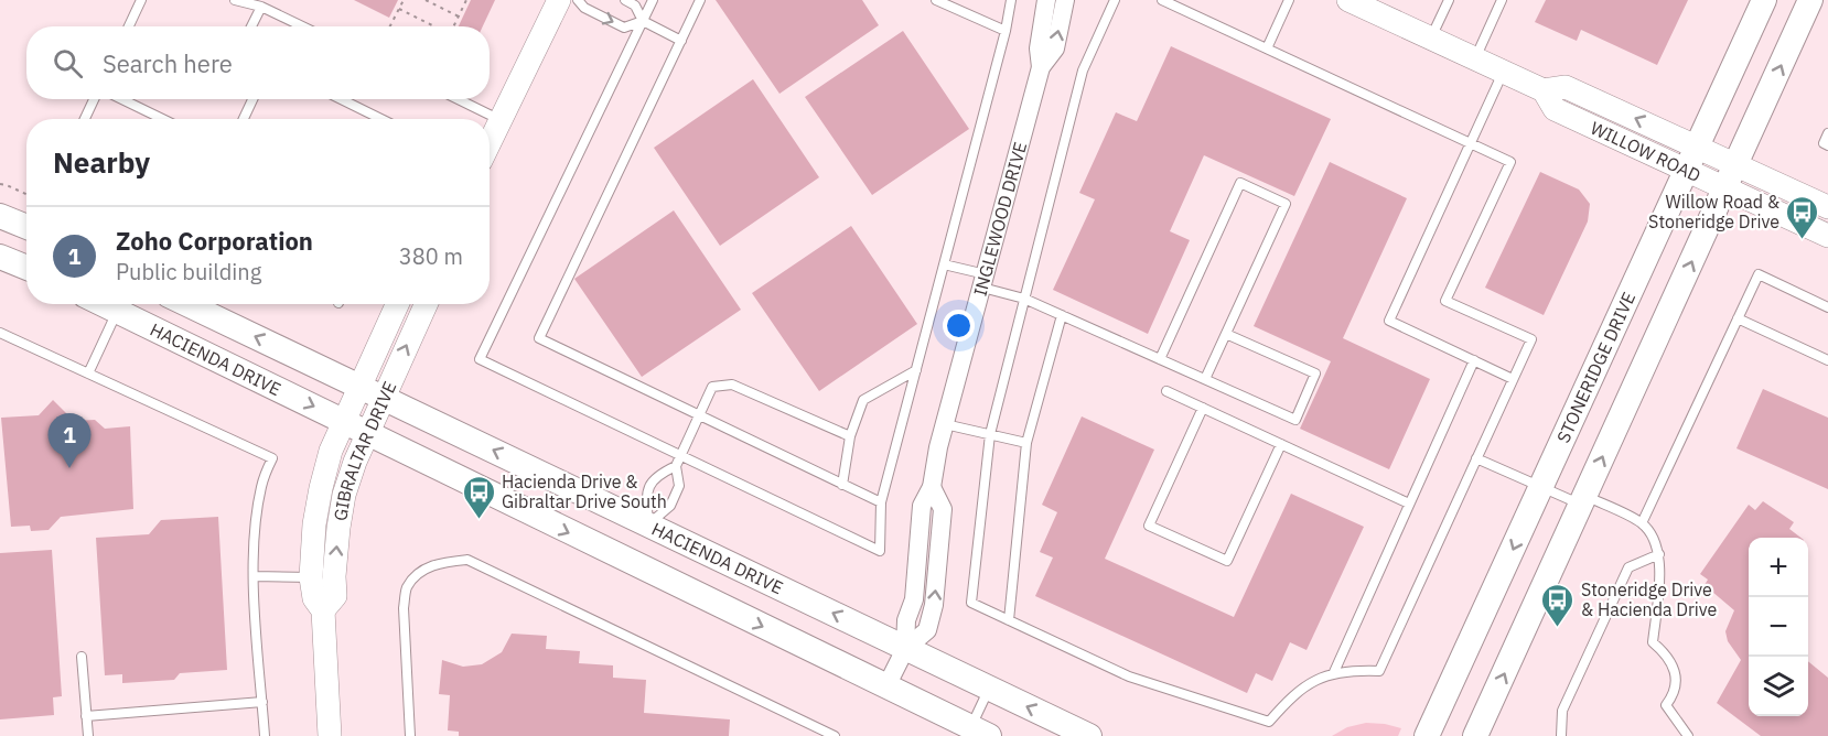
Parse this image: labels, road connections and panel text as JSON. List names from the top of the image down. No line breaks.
{"streets":{"main road":["HACIENDA DRIVE","STONERIDGE DRIVE"],"street":["WILLOW ROAD","INGLEWOOD DRIVE","GIBRALTAR DRIVE"]},"crossings":[["WILLOW ROAD","STONERIDGE DRIVE"],["INGLEWOOD DRIVE","HACIENDA DRIVE"],["HACIENDA DRIVE","GIBRALTAR DRIVE"]],"places":{"bus stop":["Willow Road & Stoneridge Drive","Hacienda Drive & Gibraltar Drive South","Stoneridge Drive & Hacienda Drive"]},"page":{"search":"Search here","heading":"Nearby","list":[{"mark":"1","name":"Zoho Corporation","note":"Public building","value":"380 m"}],"pins":"1","map_buttons":["+","−"]}}
